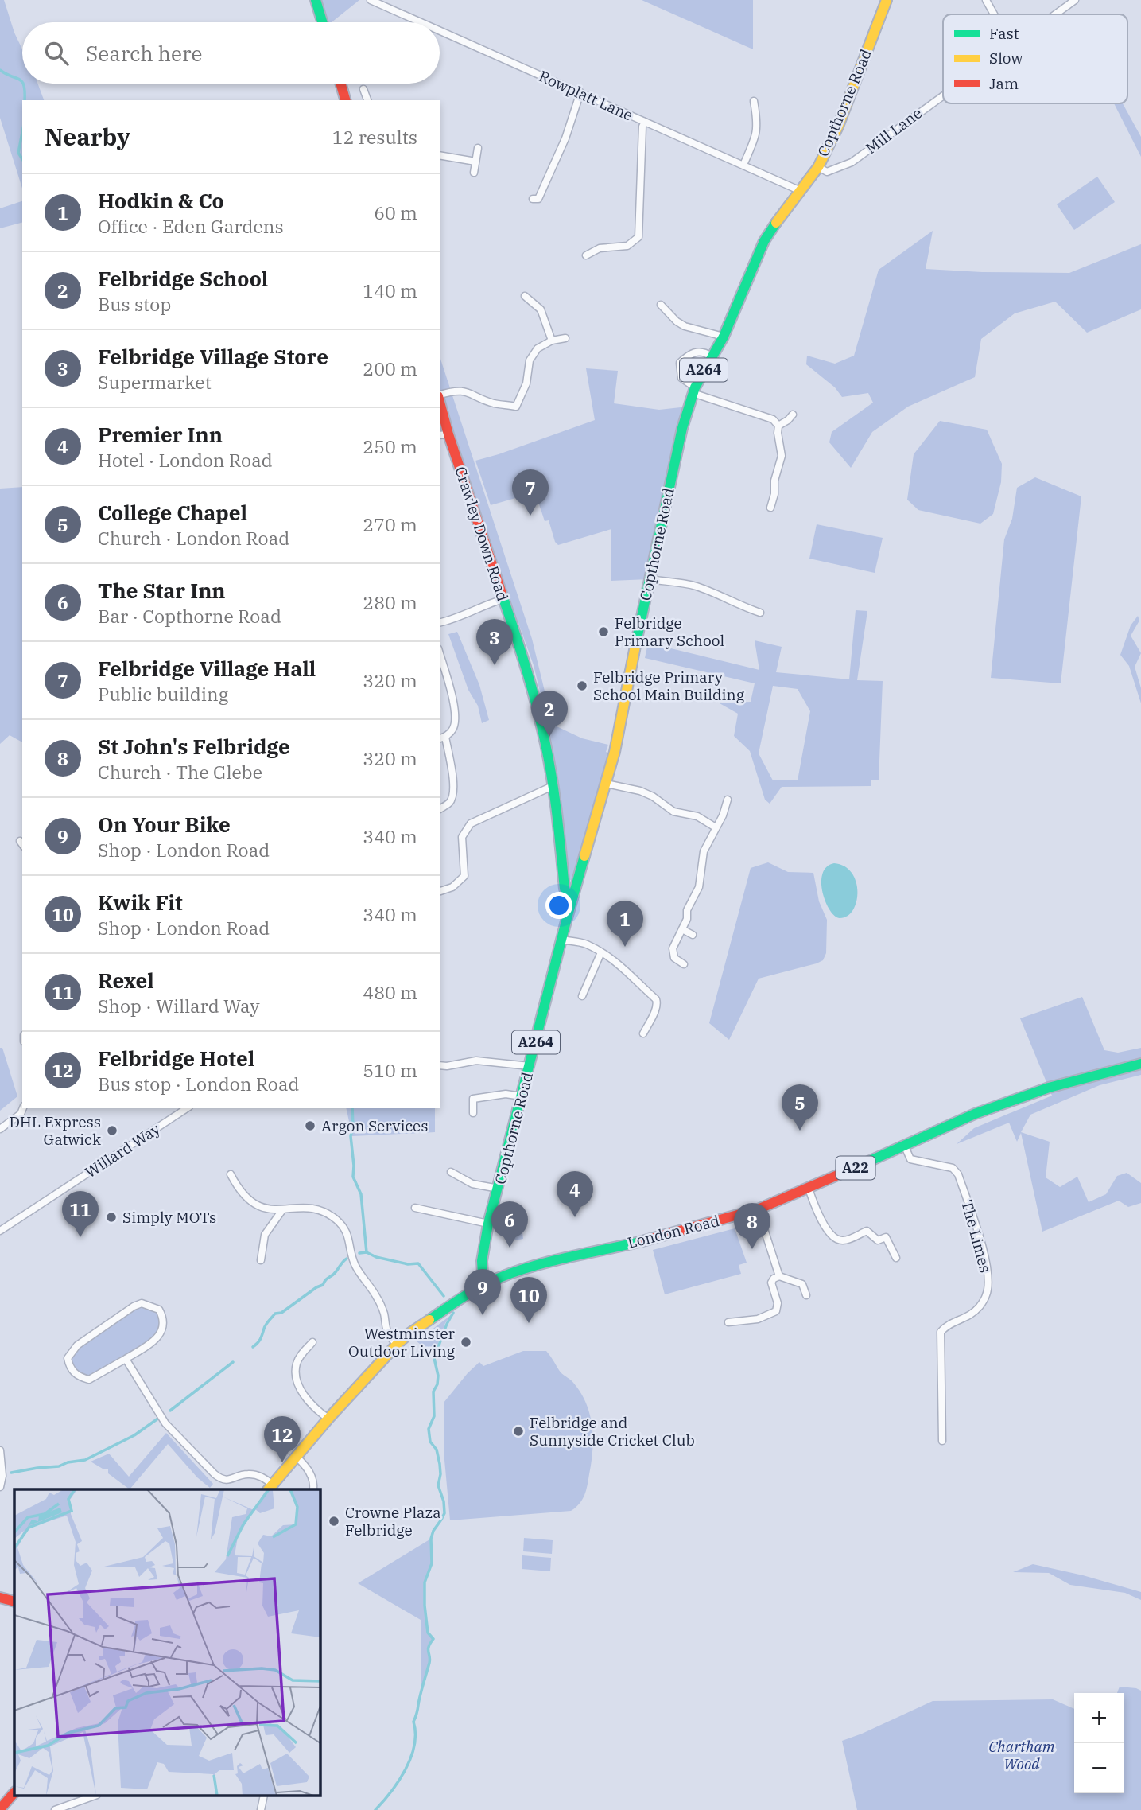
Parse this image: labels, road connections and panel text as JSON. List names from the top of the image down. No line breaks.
{"streets":{"main road":["Copthorne Road","A264","Crawley Down Road","A22","London Road"],"street":["Rowplatt Lane","Mill Lane","Willard Way","The Limes"]},"crossings":[["Rowplatt Lane","Copthorne Road"],["Copthorne Road","Mill Lane"],["Copthorne Road","Crawley Down Road"],["Copthorne Road","London Road"],["London Road","The Limes"]],"parks":["Chartham Wood"],"places":["Felbridge Primary School","Felbridge Primary School Main Building","Argon Services","DHL Express Gatwick","Simply MOTs","Westminster Outdoor Living","Felbridge and Sunnyside Cricket Club","Crowne Plaza Felbridge"],"legend":["Fast","Slow","Jam"],"page":{"search":"Search here","heading":["Nearby","12 results"],"list":[{"mark":"1","name":"Hodkin & Co","note":"Office · Eden Gardens","value":"60 m"},{"mark":"2","name":"Felbridge School","note":"Bus stop","value":"140 m"},{"mark":"3","name":"Felbridge Village Store","note":"Supermarket","value":"200 m"},{"mark":"4","name":"Premier Inn","note":"Hotel · London Road","value":"250 m"},{"mark":"5","name":"College Chapel","note":"Church · London Road","value":"270 m"},{"mark":"6","name":"The Star Inn","note":"Bar · Copthorne Road","value":"280 m"},{"mark":"7","name":"Felbridge Village Hall","note":"Public building","value":"320 m"},{"mark":"8","name":"St John's Felbridge","note":"Church · The Glebe","value":"320 m"},{"mark":"9","name":"On Your Bike","note":"Shop · London Road","value":"340 m"},{"mark":"10","name":"Kwik Fit","note":"Shop · London Road","value":"340 m"},{"mark":"11","name":"Rexel","note":"Shop · Willard Way","value":"480 m"},{"mark":"12","name":"Felbridge Hotel","note":"Bus stop · London Road","value":"510 m"}],"pins":["7","3","2","1","5","4","11","6","8","9","10","12"],"map_buttons":["+","−"]}}
